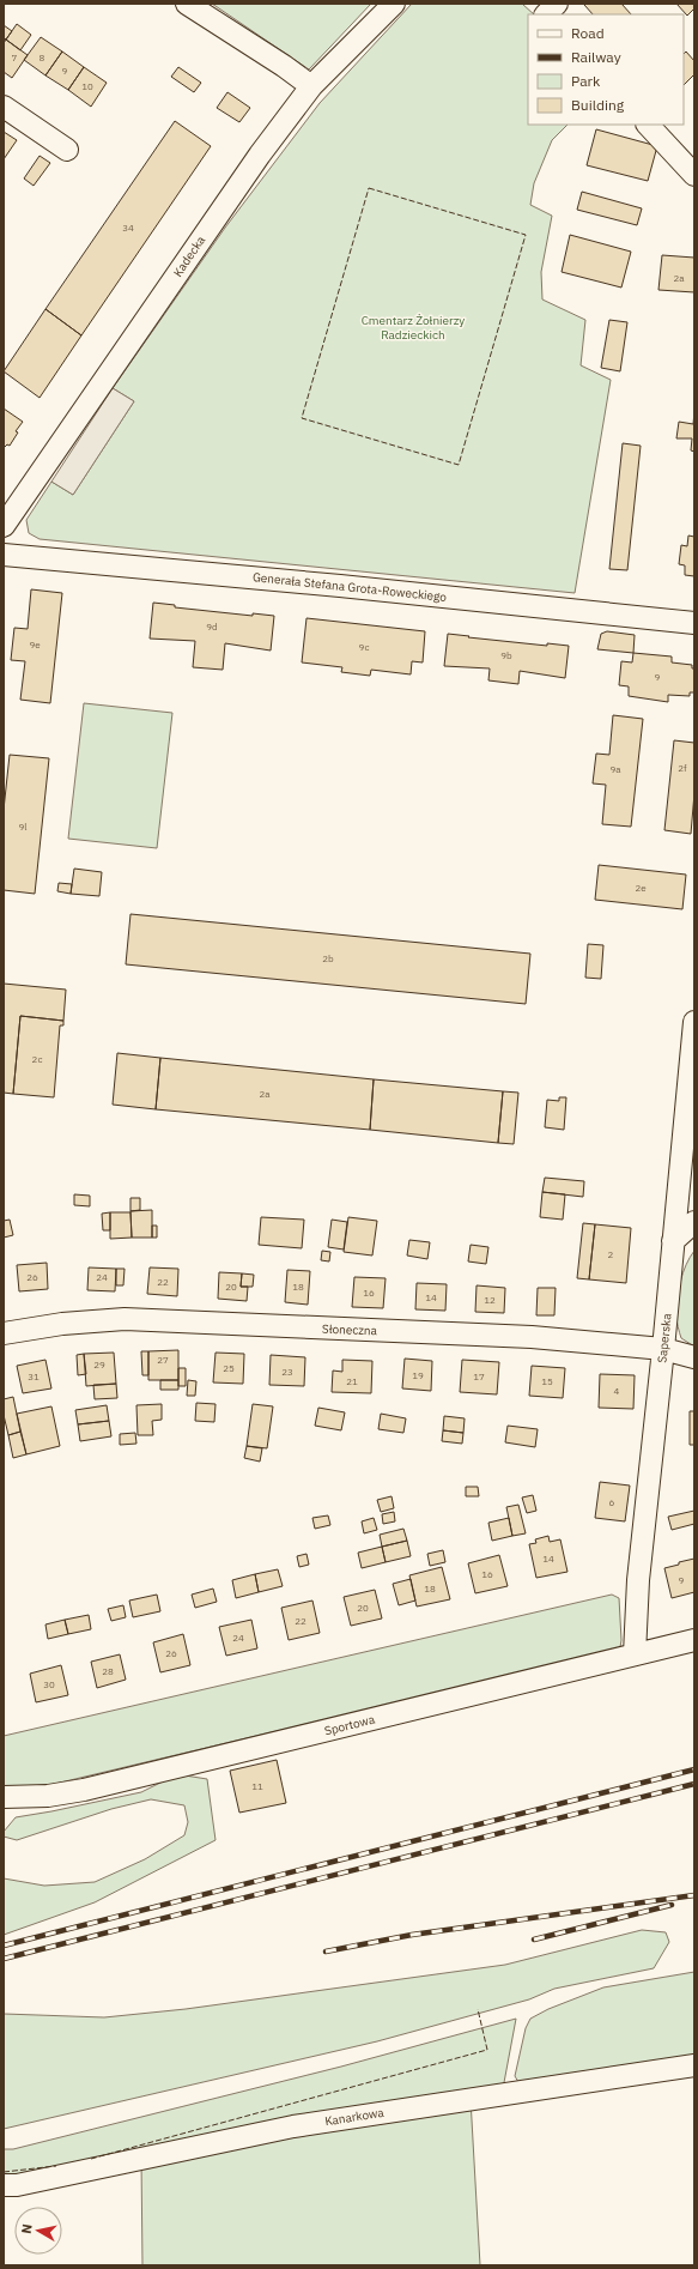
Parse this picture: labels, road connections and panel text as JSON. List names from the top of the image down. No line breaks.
{"streets":{"street":["Kadecka","Generała Stefana Grota-Roweckiego","Słoneczna","Saperska","Sportowa","Kanarkowa"]},"crossings":[["Słoneczna","Saperska"],["Saperska","Sportowa"]],"parks":["Cmentarz Żołnierzy Radzieckich"],"house_numbers":["7","8","9","10","34","2a","9d","9e","9c","9b","9","2f","9a","9l","2e","2b","2c","2a","2","26","24","22","20","18","16","14","12","27","29","25","23","19","31","17","21","15","4","6","14","16","9","18","20","22","24","26","28","30","11"],"legend":["Road","Railway","Park","Building"],"north":"left"}
